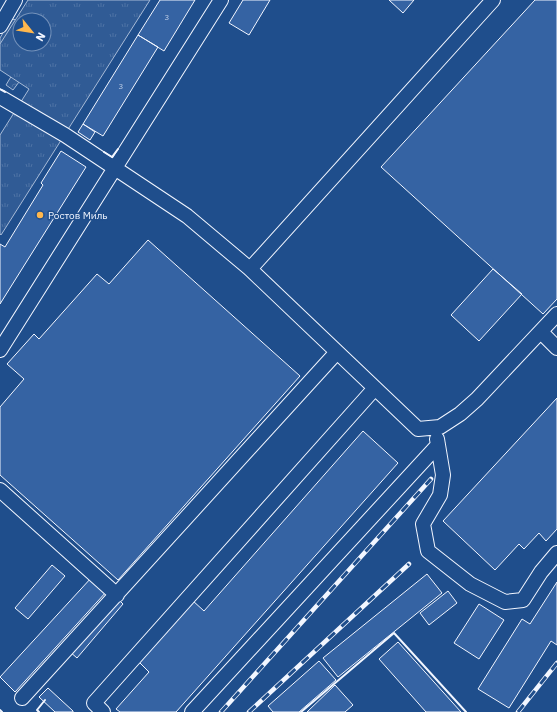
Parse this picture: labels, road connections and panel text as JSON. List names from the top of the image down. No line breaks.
{"places":["Ростов Миль"],"house_numbers":["3","3"],"north":"bottom right"}
